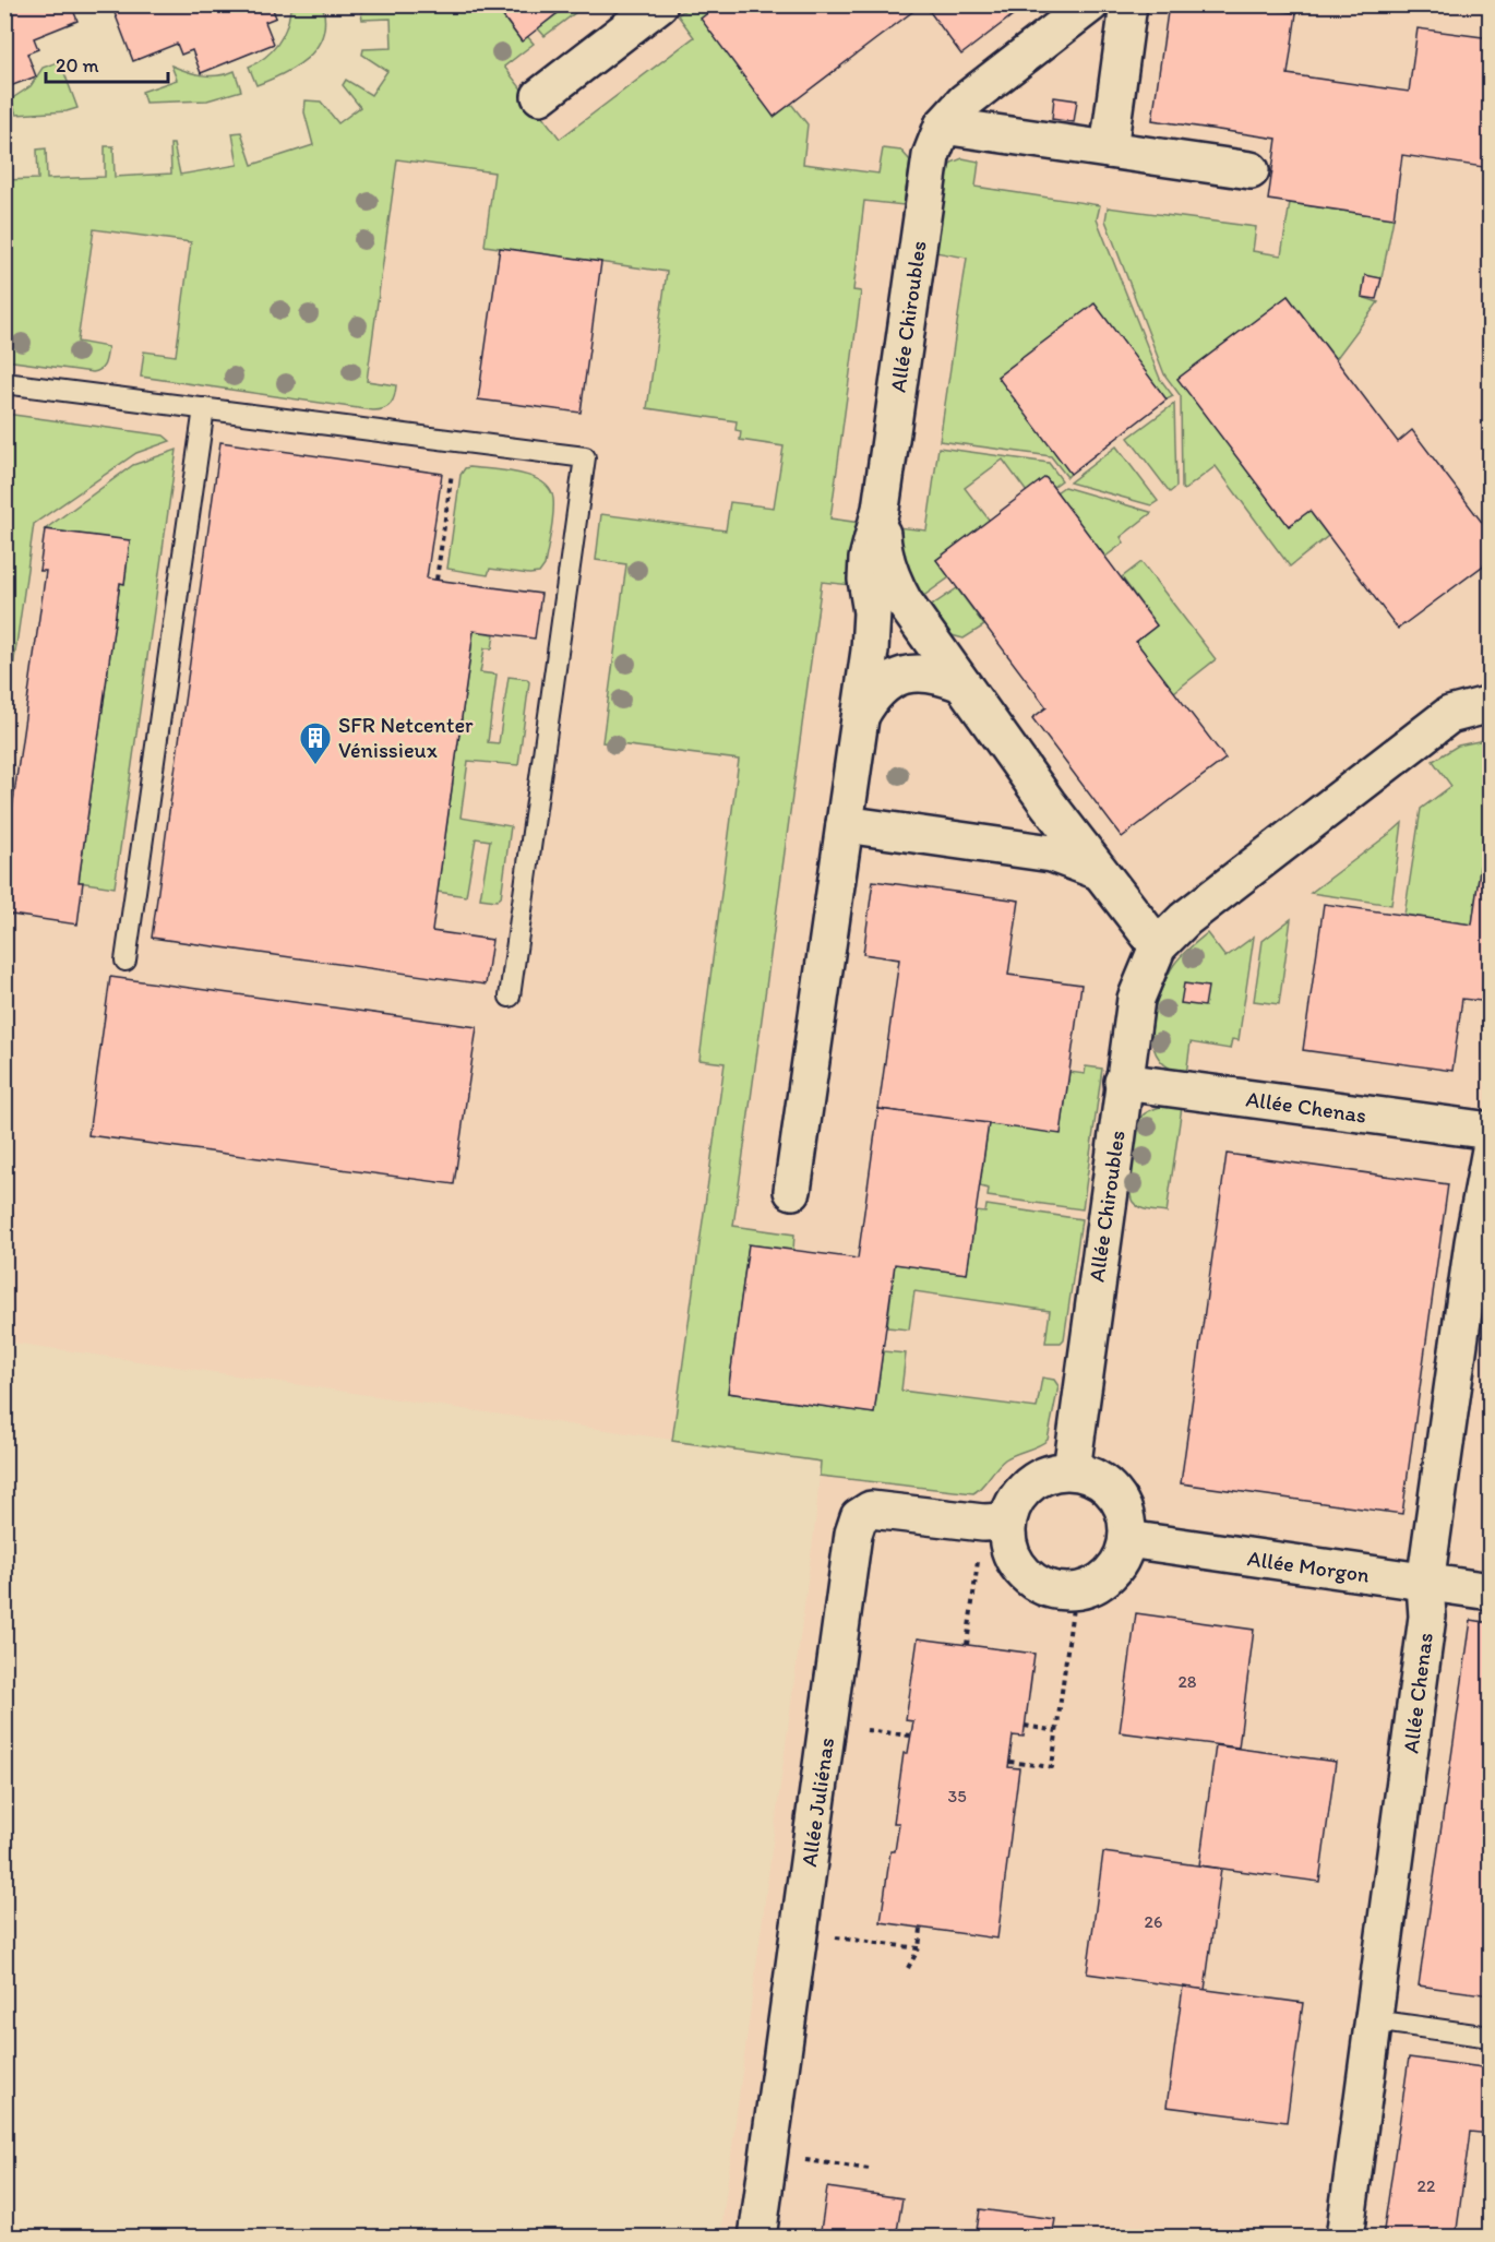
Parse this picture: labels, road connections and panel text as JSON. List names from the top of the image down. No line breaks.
{"streets":{"street":["Allée Chiroubles","Allée Chenas","Allée Morgon","Allée Juliénas"]},"crossings":[["Allée Chiroubles","Allée Chenas"],["Allée Chiroubles","Allée Morgon"],["Allée Chiroubles","Allée Juliénas"],["Allée Chenas","Allée Morgon"],["Allée Morgon","Allée Juliénas"]],"places":{"building":["SFR Netcenter Vénissieux"]},"house_numbers":["28","35","26","22"],"scale_bar":"20 m"}
